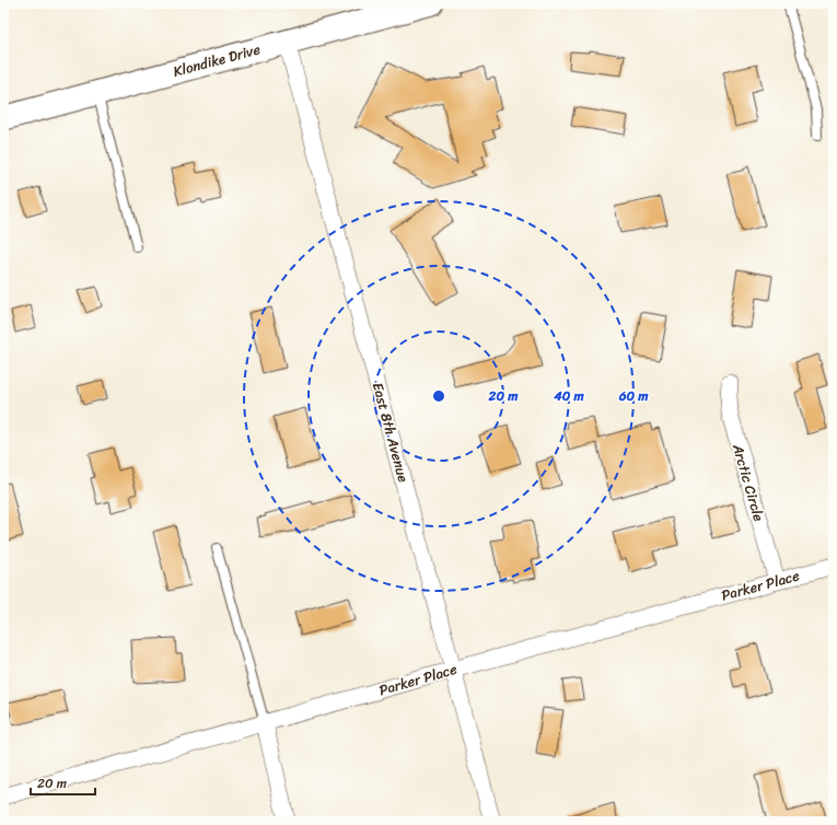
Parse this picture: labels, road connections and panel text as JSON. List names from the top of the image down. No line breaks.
{"streets":{"street":["Klondike Drive","East 8th Avenue","Arctic Circle","Parker Place"]},"crossings":[["Klondike Drive","East 8th Avenue"],["East 8th Avenue","Parker Place"],["Arctic Circle","Parker Place"]],"scale_bar":"20 m","rings":["20 m","40 m","60 m"]}
